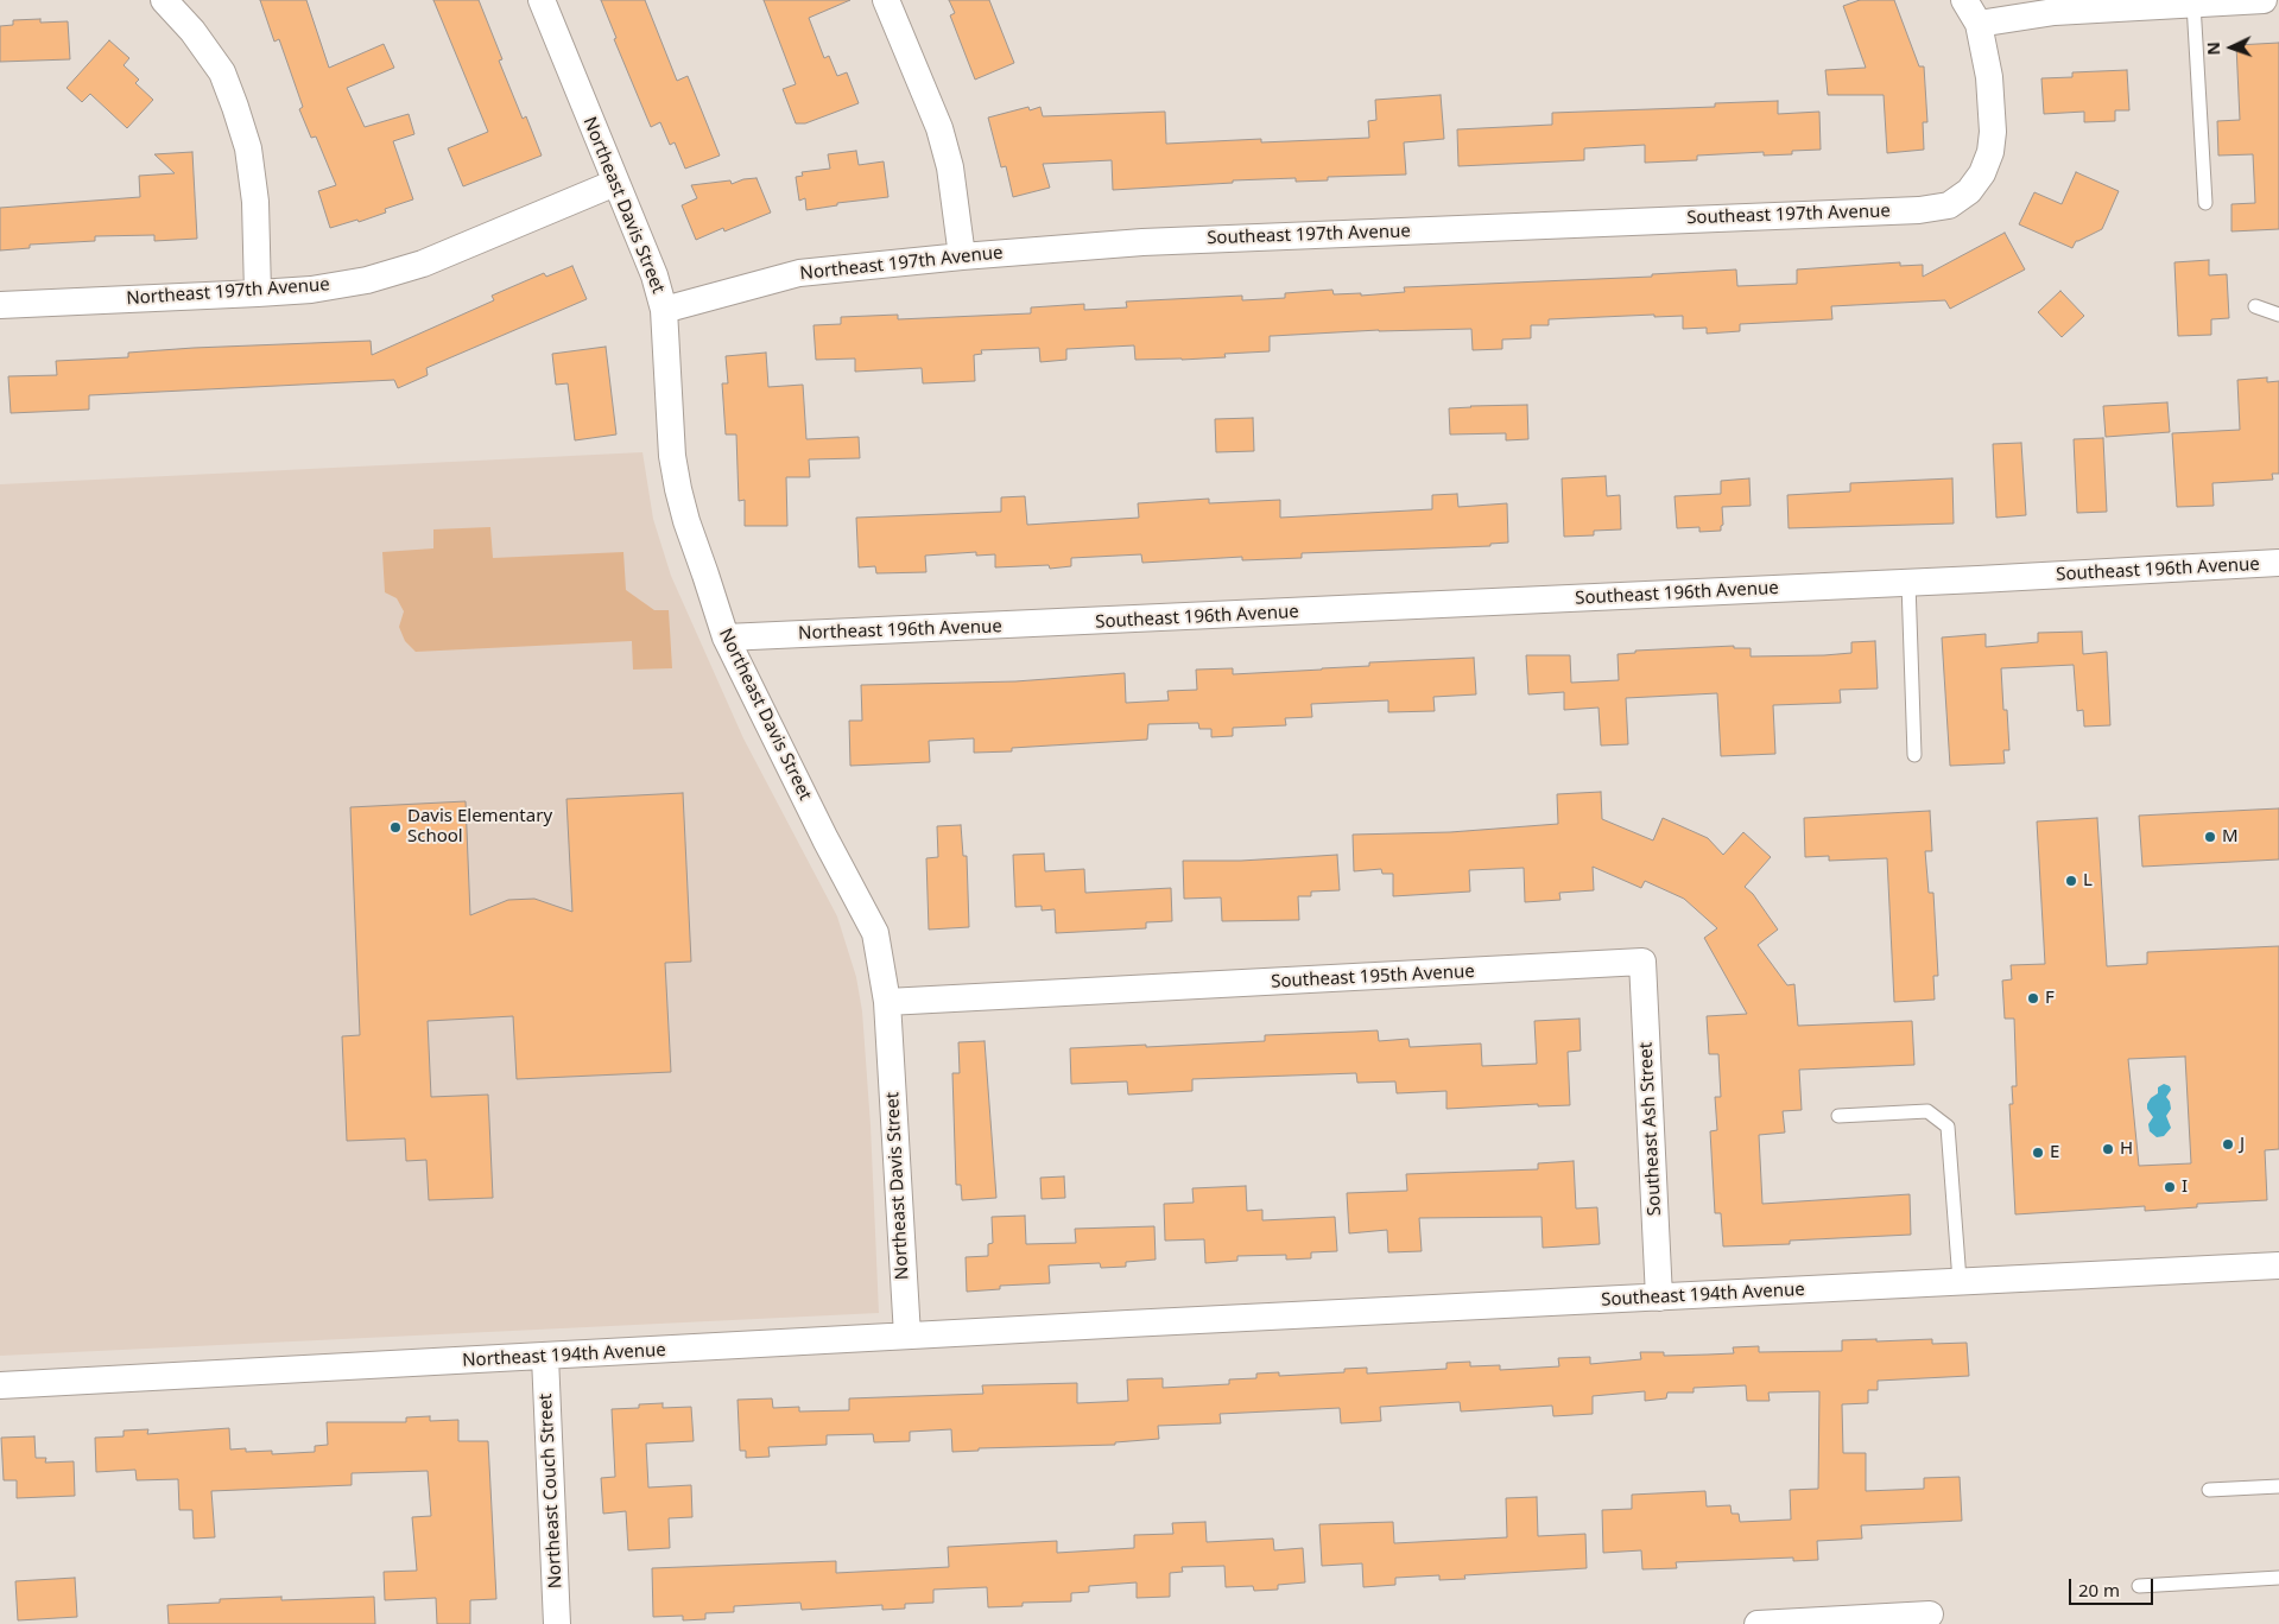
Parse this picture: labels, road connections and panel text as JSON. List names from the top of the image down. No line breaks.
{"streets":{"street":["Northeast Davis Street","Southeast 197th Avenue","Northeast 197th Avenue","Southeast 196th Avenue","Northeast 196th Avenue","Southeast 195th Avenue","Southeast Ash Street","Southeast 194th Avenue","Northeast 194th Avenue","Northeast Couch Street"]},"crossings":[["Northeast Davis Street","Northeast 197th Avenue"],["Northeast Davis Street","Northeast 196th Avenue"],["Northeast Davis Street","Southeast 195th Avenue"],["Northeast Davis Street","Northeast 194th Avenue"],["Southeast 197th Avenue","Northeast 197th Avenue"],["Southeast 196th Avenue","Northeast 196th Avenue"],["Southeast 195th Avenue","Southeast Ash Street"],["Southeast Ash Street","Southeast 194th Avenue"],["Southeast 194th Avenue","Northeast 194th Avenue"],["Northeast 194th Avenue","Northeast Couch Street"]],"places":["Davis Elementary School","M","L","F","J","H","E","I"],"scale_bar":"20 m","north":"left"}
